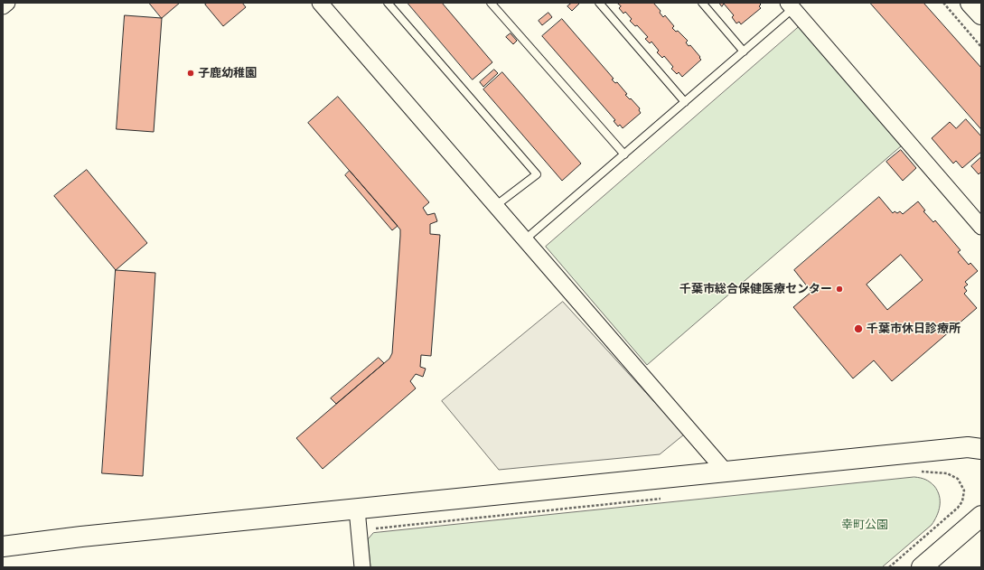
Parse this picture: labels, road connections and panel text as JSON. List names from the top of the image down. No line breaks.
{"parks":["幸町公園"],"places":["子鹿幼稚園","千葉市総合保健医療センター","千葉市休日診療所"]}
